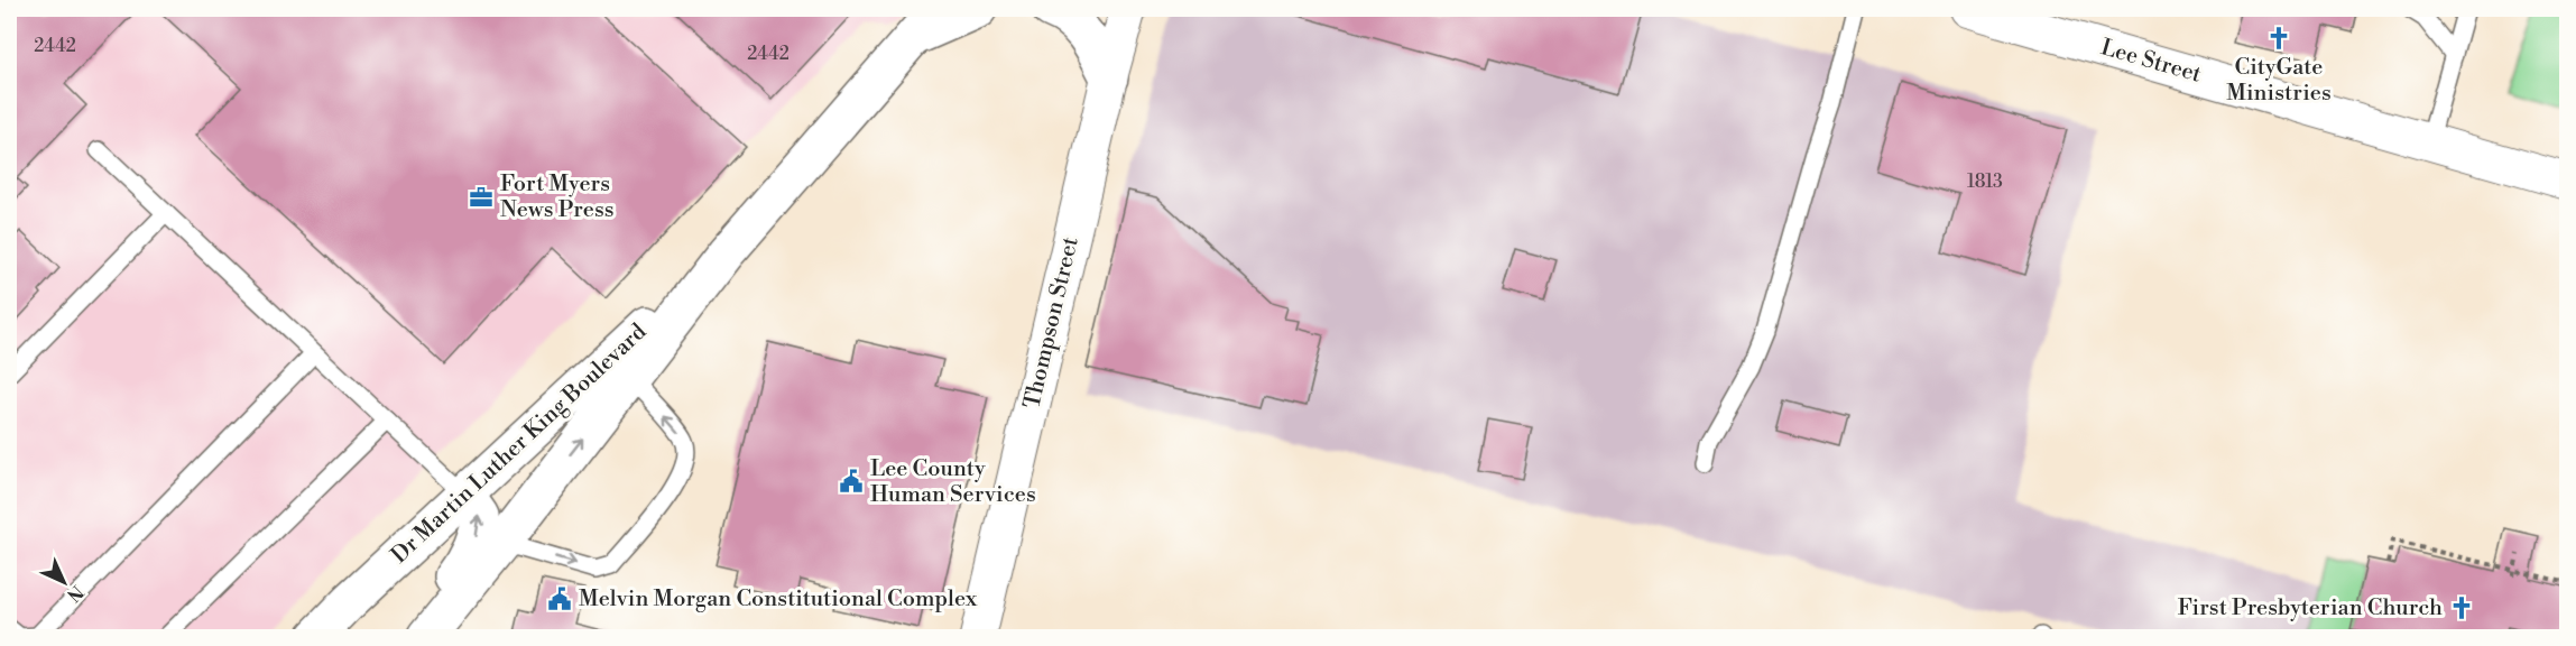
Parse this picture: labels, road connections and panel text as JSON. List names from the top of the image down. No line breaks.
{"streets":{"main road":["Dr Martin Luther King Boulevard"],"street":["Lee Street","Thompson Street"]},"places":{"church":["CityGate Ministries","First Presbyterian Church"],"office":["Fort Myers News Press"],"public building":["Lee County Human Services","Melvin Morgan Constitutional Complex"]},"house_numbers":["2442","2442","1813"],"north":"bottom right"}
